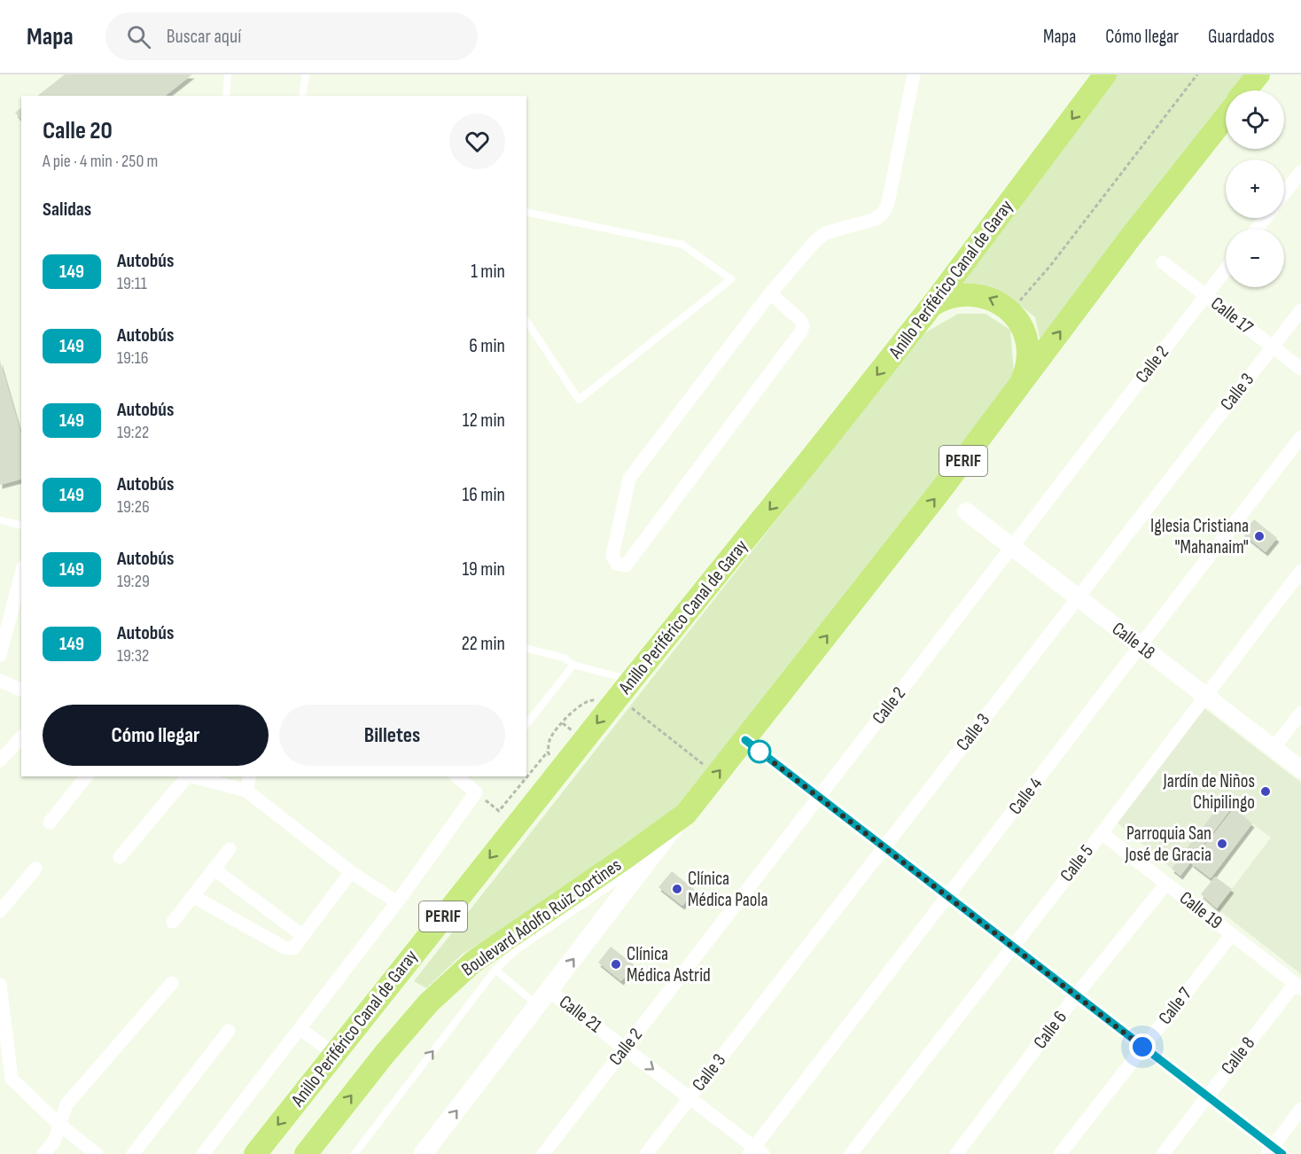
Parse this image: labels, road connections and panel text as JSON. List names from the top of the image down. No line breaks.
{"streets":{"highway":["Anillo Periférico Canal de Garay","PERIF","Boulevard Adolfo Ruiz Cortines"],"street":["Calle 17","Calle 2","Calle 3","Calle 18","Calle 4","Calle 5","Calle 19","Calle 7","Calle 21","Calle 6","Calle 8"]},"crossings":[["Calle 17","Calle 2"],["Calle 17","Calle 3"],["Calle 2","Calle 18"],["Calle 2","Calle 21"],["Calle 3","Calle 18"],["Calle 3","Calle 21"],["PERIF","Boulevard Adolfo Ruiz Cortines"],["PERIF","Calle 21"],["Calle 18","Calle 4"],["Calle 18","Calle 5"],["Calle 4","Calle 21"],["Calle 5","Calle 19"],["Calle 19","Calle 7"],["Calle 19","Calle 6"],["Calle 19","Calle 8"]],"one_way":["Boulevard Adolfo Ruiz Cortines"],"places":["Iglesia Cristiana \"Mahanaim\"","Jardín de Niños Chipilingo","Parroquia San José de Gracia","Clínica Médica Paola","Clínica Médica Astrid"],"lines":["bus line 149"],"page":{"header":"Mapa","search":"Buscar aquí","nav":["Mapa","Cómo llegar","Guardados"],"map_buttons":["+","−"],"heading":[["Calle 20","A pie · 4 min · 250 m"],"Salidas"],"list":[{"mark":"149","name":"Autobús","note":"19:11","value":"1 min"},{"mark":"149","name":"Autobús","note":"19:16","value":"6 min"},{"mark":"149","name":"Autobús","note":"19:22","value":"12 min"},{"mark":"149","name":"Autobús","note":"19:26","value":"16 min"},{"mark":"149","name":"Autobús","note":"19:29","value":"19 min"},{"mark":"149","name":"Autobús","note":"19:32","value":"22 min"}],"buttons":["Cómo llegar","Billetes"]}}
